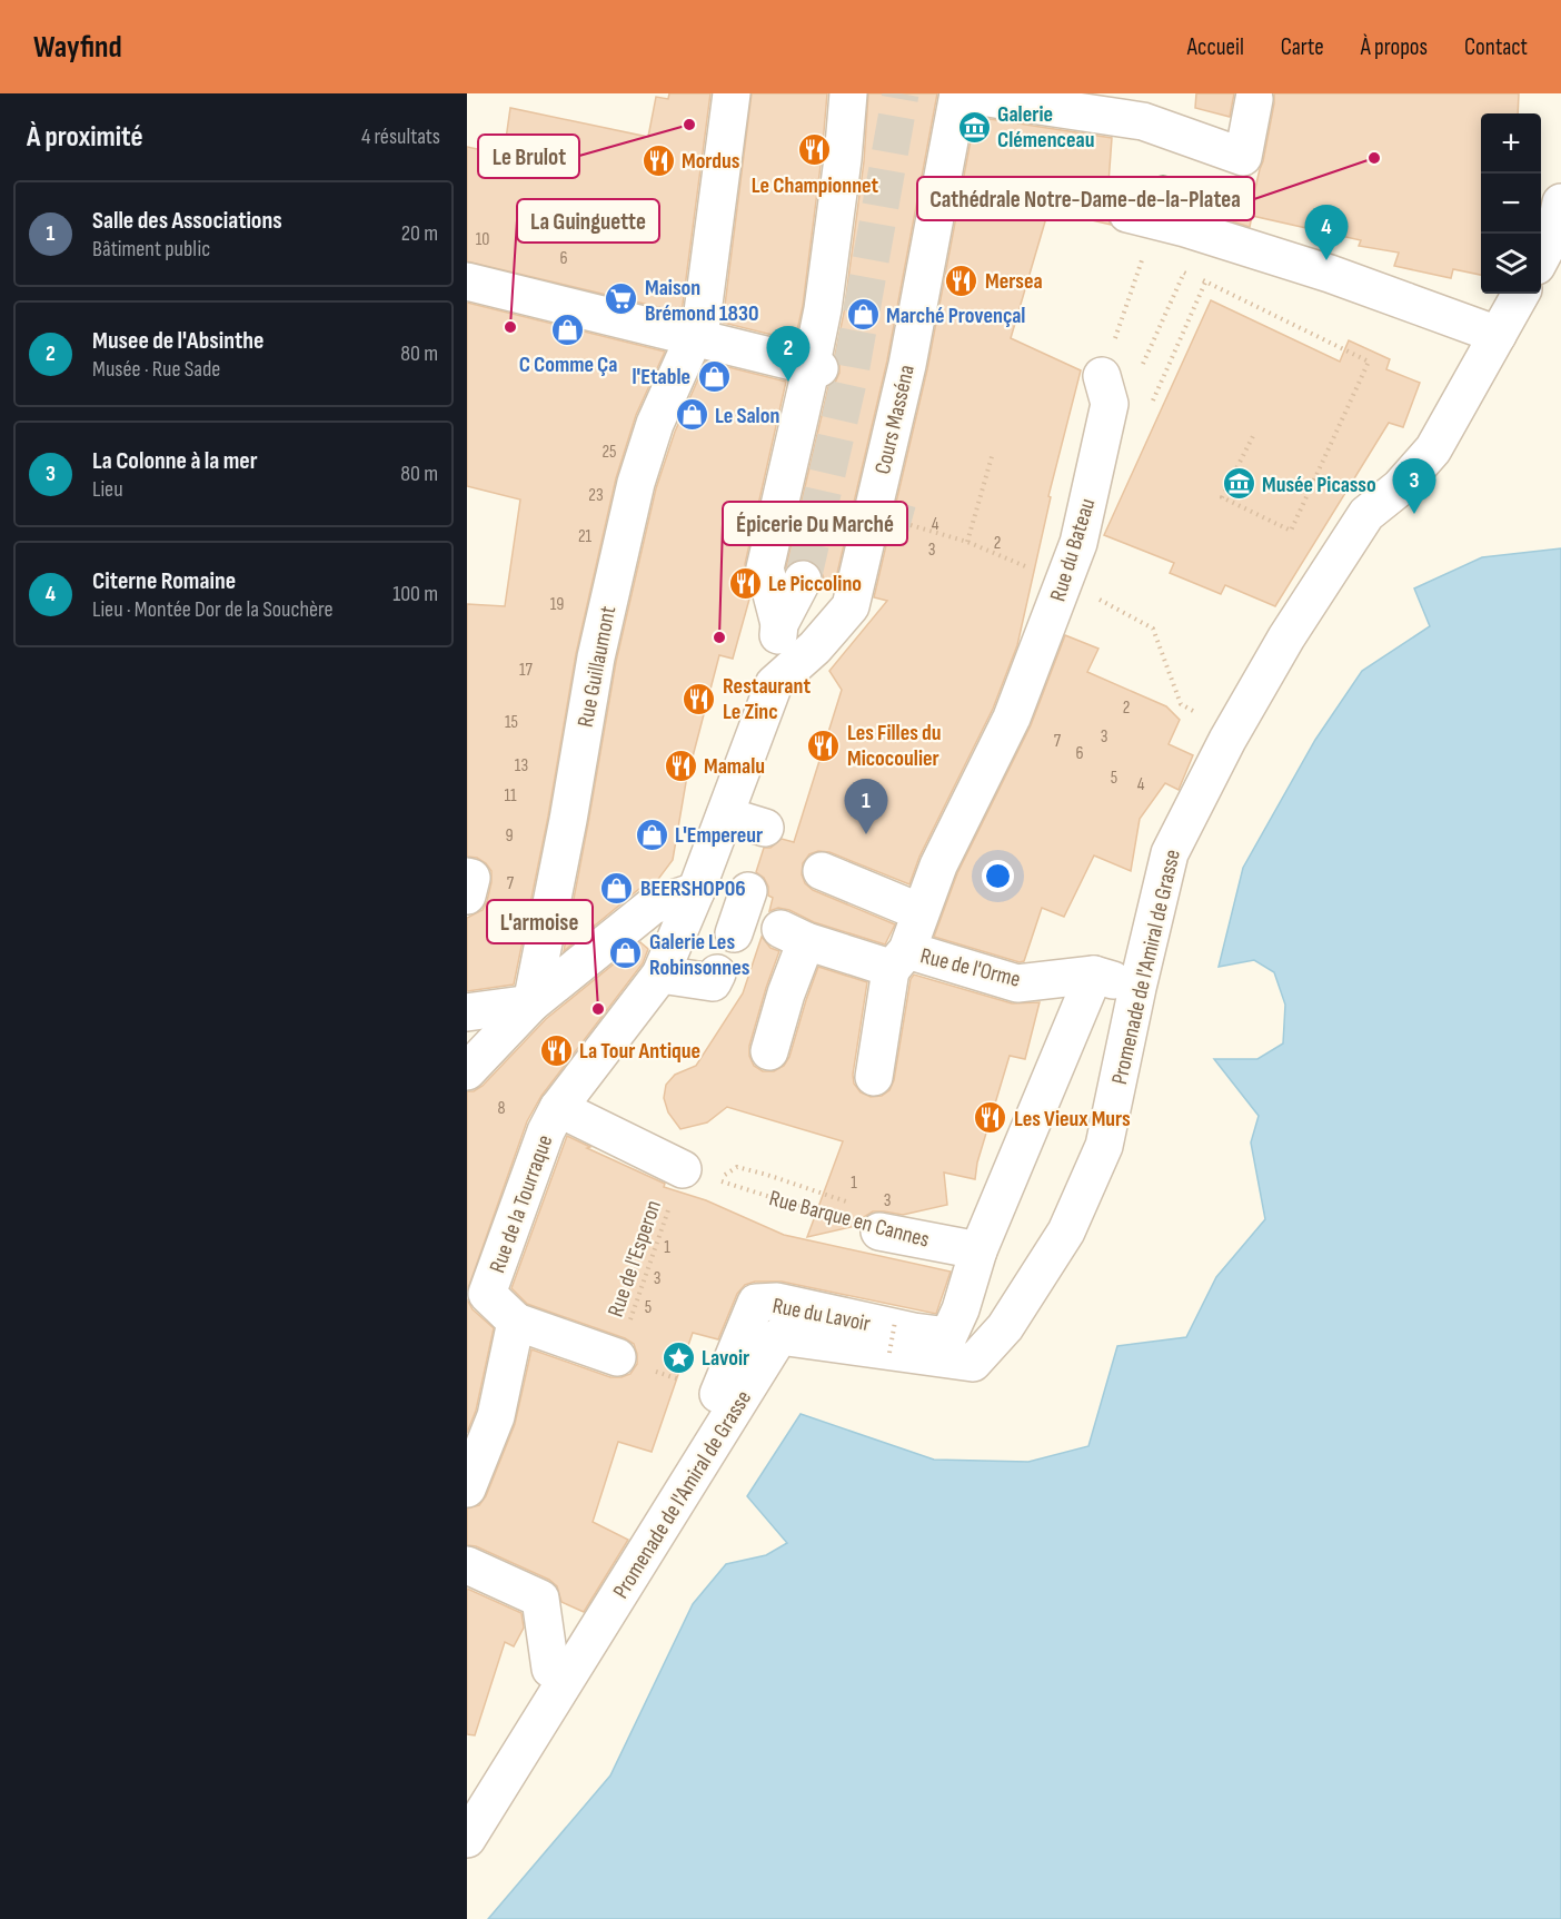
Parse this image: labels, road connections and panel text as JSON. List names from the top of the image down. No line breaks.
{"streets":{"street":["Cours Masséna","Rue du Bateau","Rue Guillaumont","Rue de l'Orme","Promenade de l'Amiral de Grasse","Rue de la Tourraque","Rue Barque en Cannes","Rue du Lavoir"],"path":["Rue de l'Esperon"]},"crossings":[["Cours Masséna","Rue de la Tourraque"],["Rue du Bateau","Rue de l'Orme"],["Rue de l'Orme","Promenade de l'Amiral de Grasse"],["Rue Barque en Cannes","Rue de l'Esperon"],["Rue Barque en Cannes","Rue du Lavoir"]],"places":{"other":["Le Brulot","Cathédrale Notre-Dame-de-la-Platea","La Guinguette","Épicerie Du Marché","L'armoise"],"museum":["Galerie Clémenceau","Musée Picasso"],"restaurant":["Le Championnet","Mordus","Mersea","Le Piccolino","Restaurant Le Zinc","Les Filles du Micocoulier","Mamalu","La Tour Antique","Les Vieux Murs"],"supermarket":["Maison Brémond 1830"],"shop":["Marché Provençal","C Comme Ça","l'Etable","Le Salon","L'Empereur","BEERSHOP06","Galerie Les Robinsonnes"],"place":["Lavoir"]},"house_numbers":["10","6","25","23","4","21","2","3","19","17","2","15","3","7","6","13","5","4","11","9","7","8","1","3","1","3","5"],"page":{"header":"Wayfind","nav":["Accueil","Carte","À propos","Contact"],"heading":["À proximité","4 résultats"],"map_buttons":["+","−"],"list":[{"mark":"1","name":"Salle des Associations","note":"Bâtiment public","value":"20 m"},{"mark":"2","name":"Musee de l'Absinthe","note":"Musée · Rue Sade","value":"80 m"},{"mark":"3","name":"La Colonne à la mer","note":"Lieu","value":"80 m"},{"mark":"4","name":"Citerne Romaine","note":"Lieu · Montée Dor de la Souchère","value":"100 m"}],"pins":["4","2","3","1"]}}
